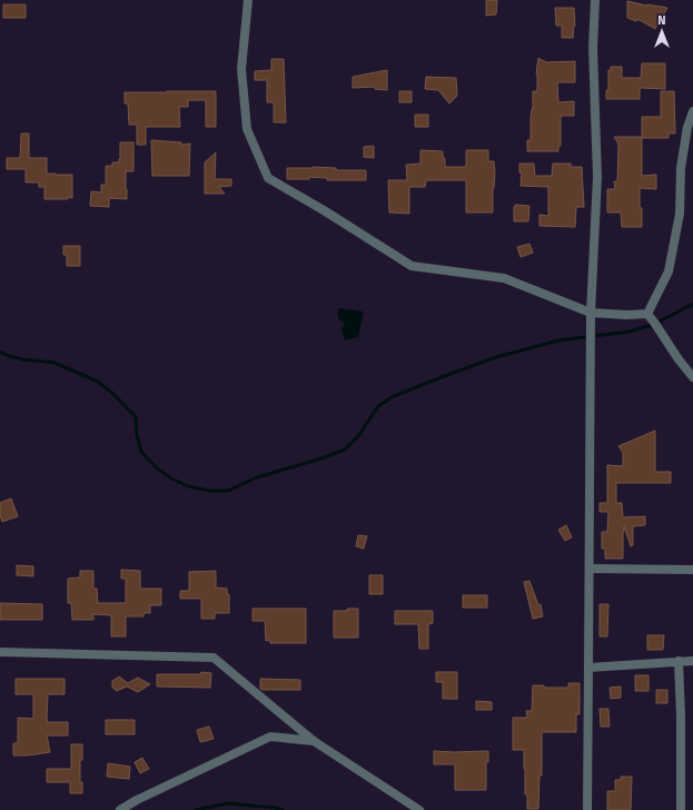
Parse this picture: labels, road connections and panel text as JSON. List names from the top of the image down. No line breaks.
{"north":"top"}
